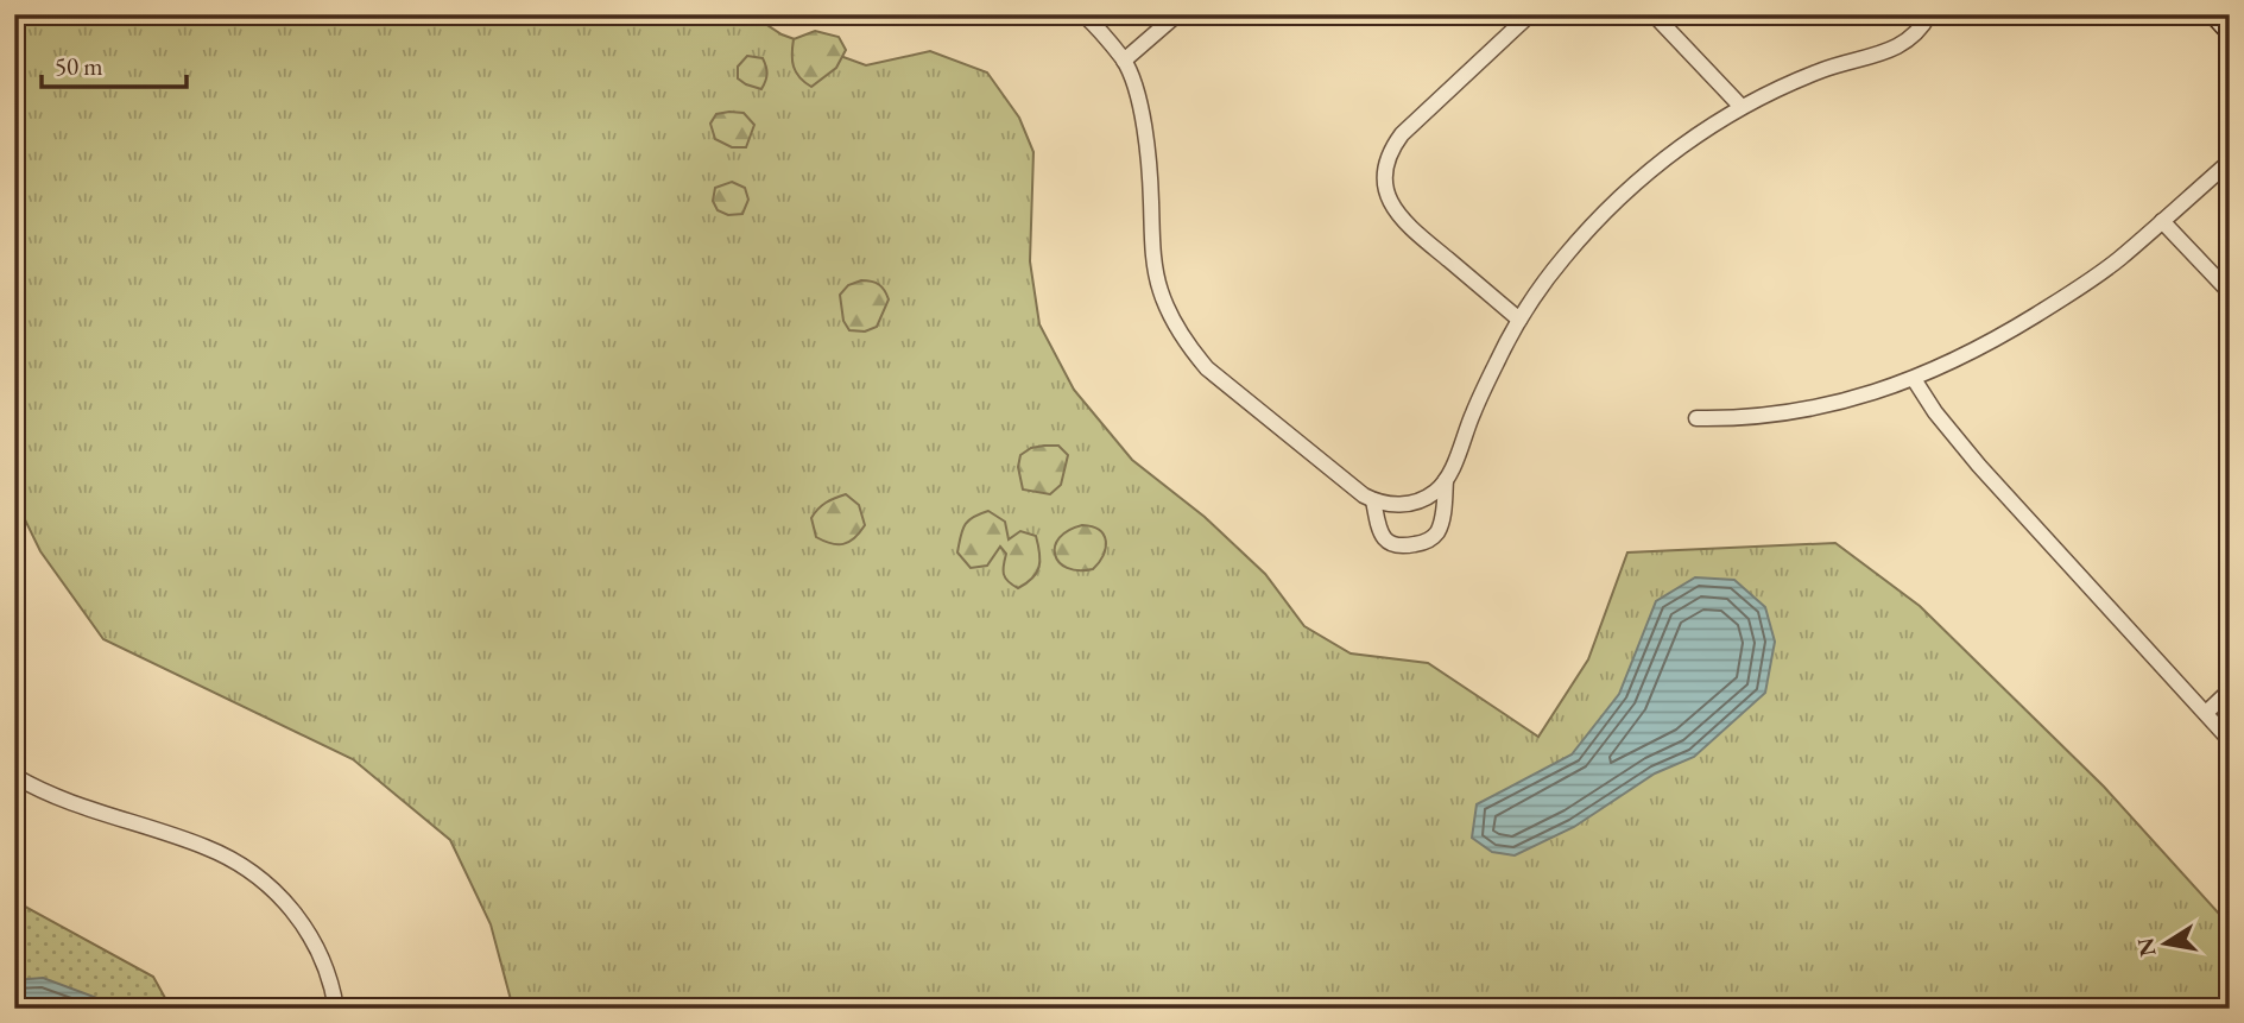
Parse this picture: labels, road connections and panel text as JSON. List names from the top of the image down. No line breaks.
{"scale_bar":"50 m","north":"left"}
